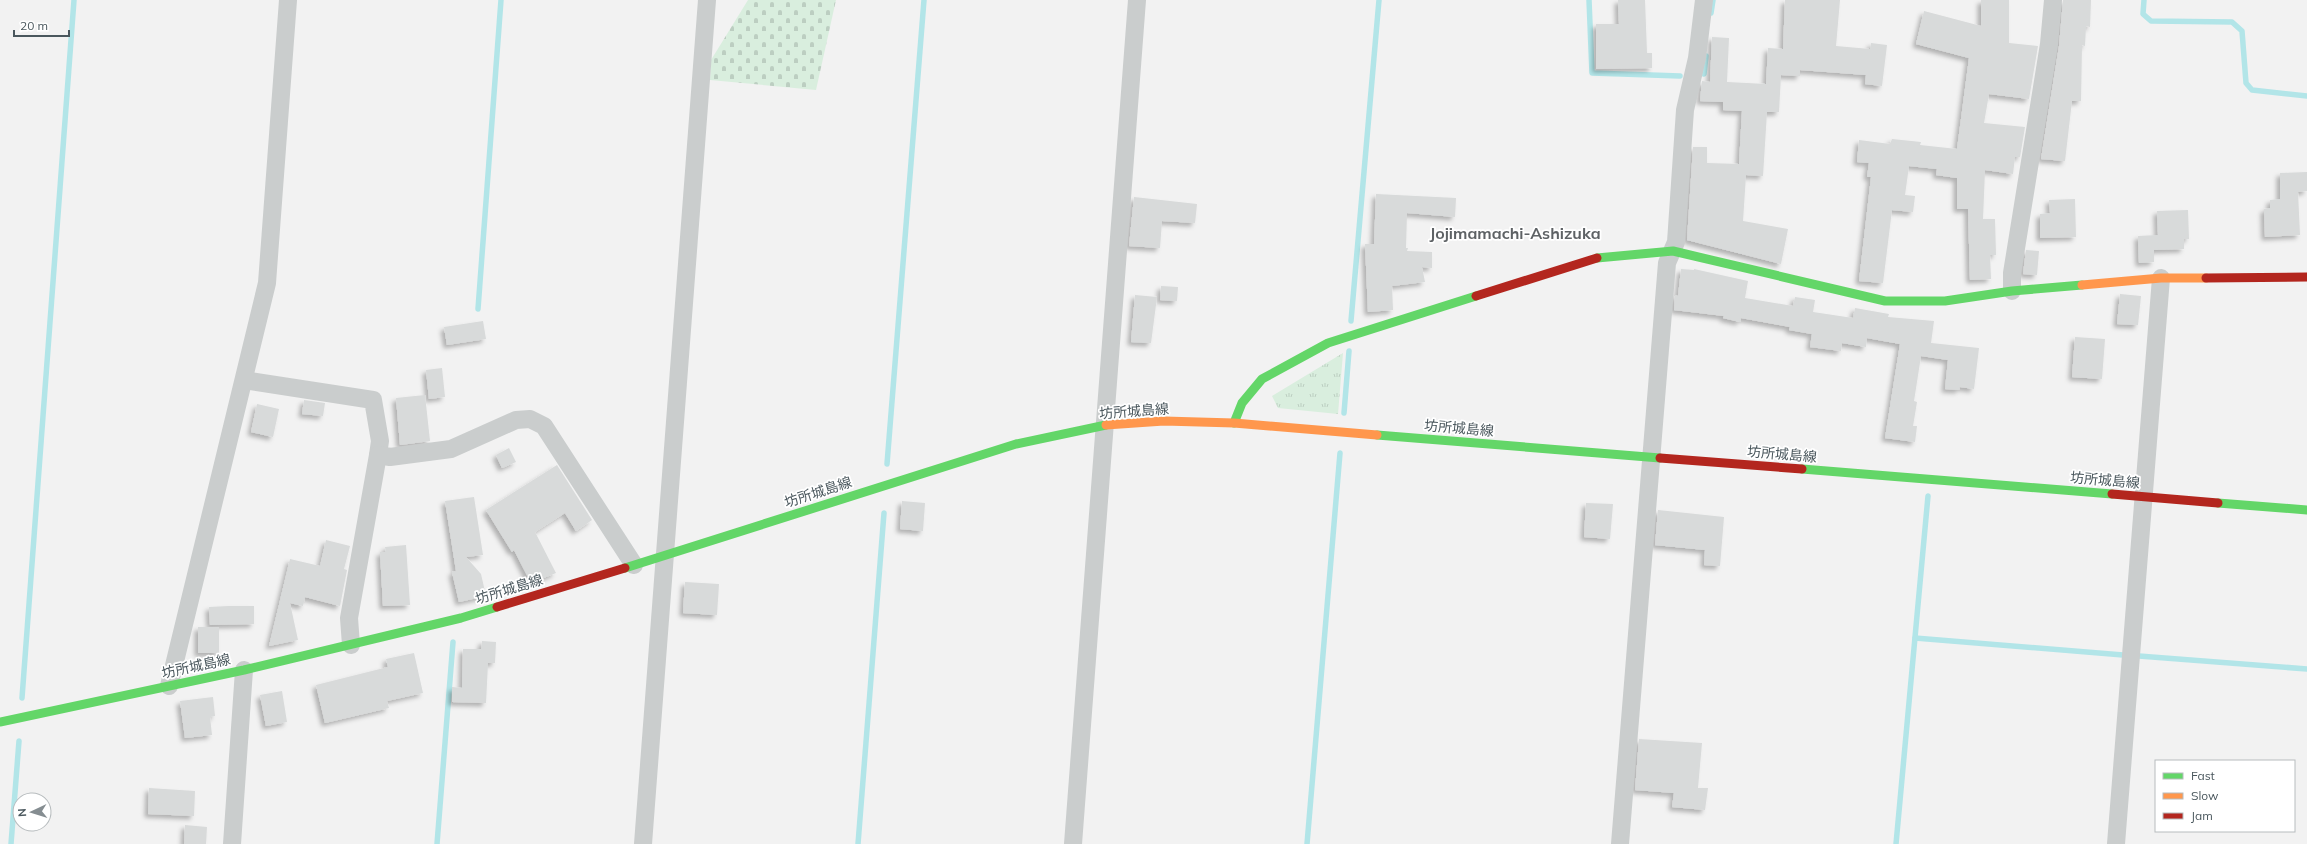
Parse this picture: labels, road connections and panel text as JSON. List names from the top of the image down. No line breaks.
{"streets":{"main road":["坊所城島線"]},"districts":["Jojimamachi-Ashizuka"],"legend":["Fast","Slow","Jam"],"scale_bar":"20 m","north":"left"}
